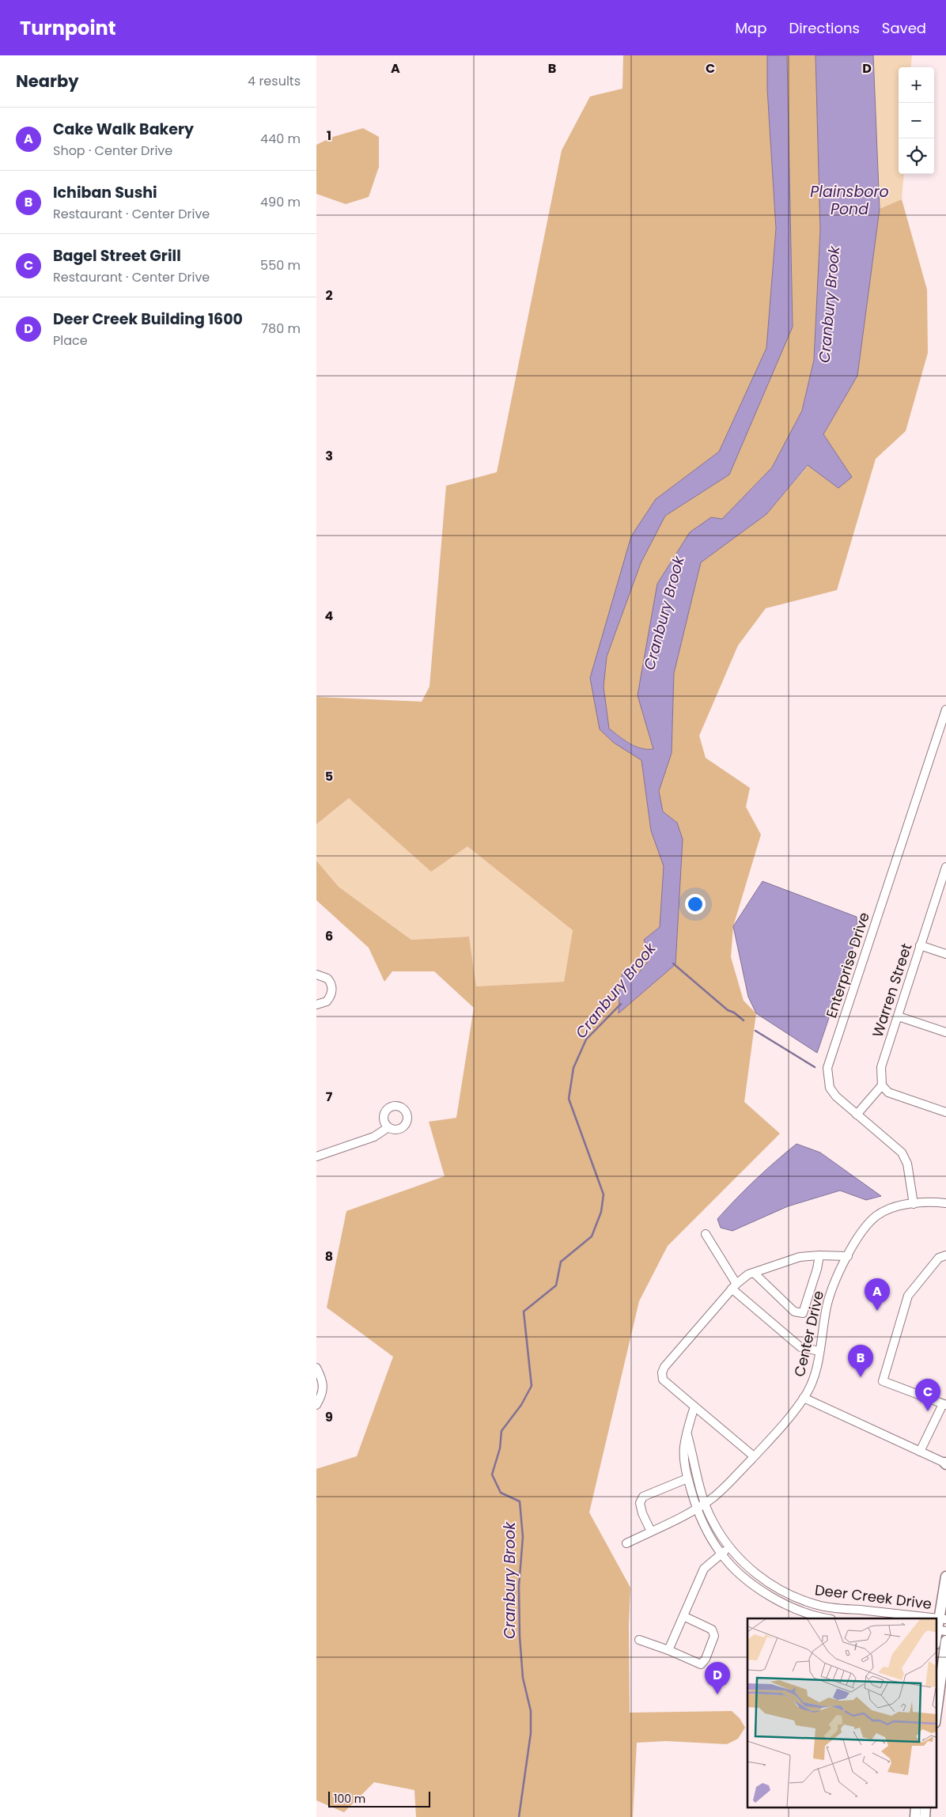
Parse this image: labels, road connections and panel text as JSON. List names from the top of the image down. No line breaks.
{"streets":{"street":["Enterprise Drive","Warren Street","Center Drive","Deer Creek Drive"]},"crossings":[["Enterprise Drive","Center Drive"],["Center Drive","Deer Creek Drive"]],"water":["Plainsboro Pond","Cranbury Brook"],"scale_bar":"100 m","page":{"header":"Turnpoint","nav":["Map","Directions","Saved"],"heading":["Nearby","4 results"],"map_buttons":["+","−"],"list":[{"mark":"A","name":"Cake Walk Bakery","note":"Shop · Center Drive","value":"440 m"},{"mark":"B","name":"Ichiban Sushi","note":"Restaurant · Center Drive","value":"490 m"},{"mark":"C","name":"Bagel Street Grill","note":"Restaurant · Center Drive","value":"550 m"},{"mark":"D","name":"Deer Creek Building 1600","note":"Place","value":"780 m"}],"pins":["A","B","C","D"],"scale":"100 m"},"grid":{"columns":["A","B","C","D"],"rows":["1","2","3","4","5","6","7","8","9"]}}
